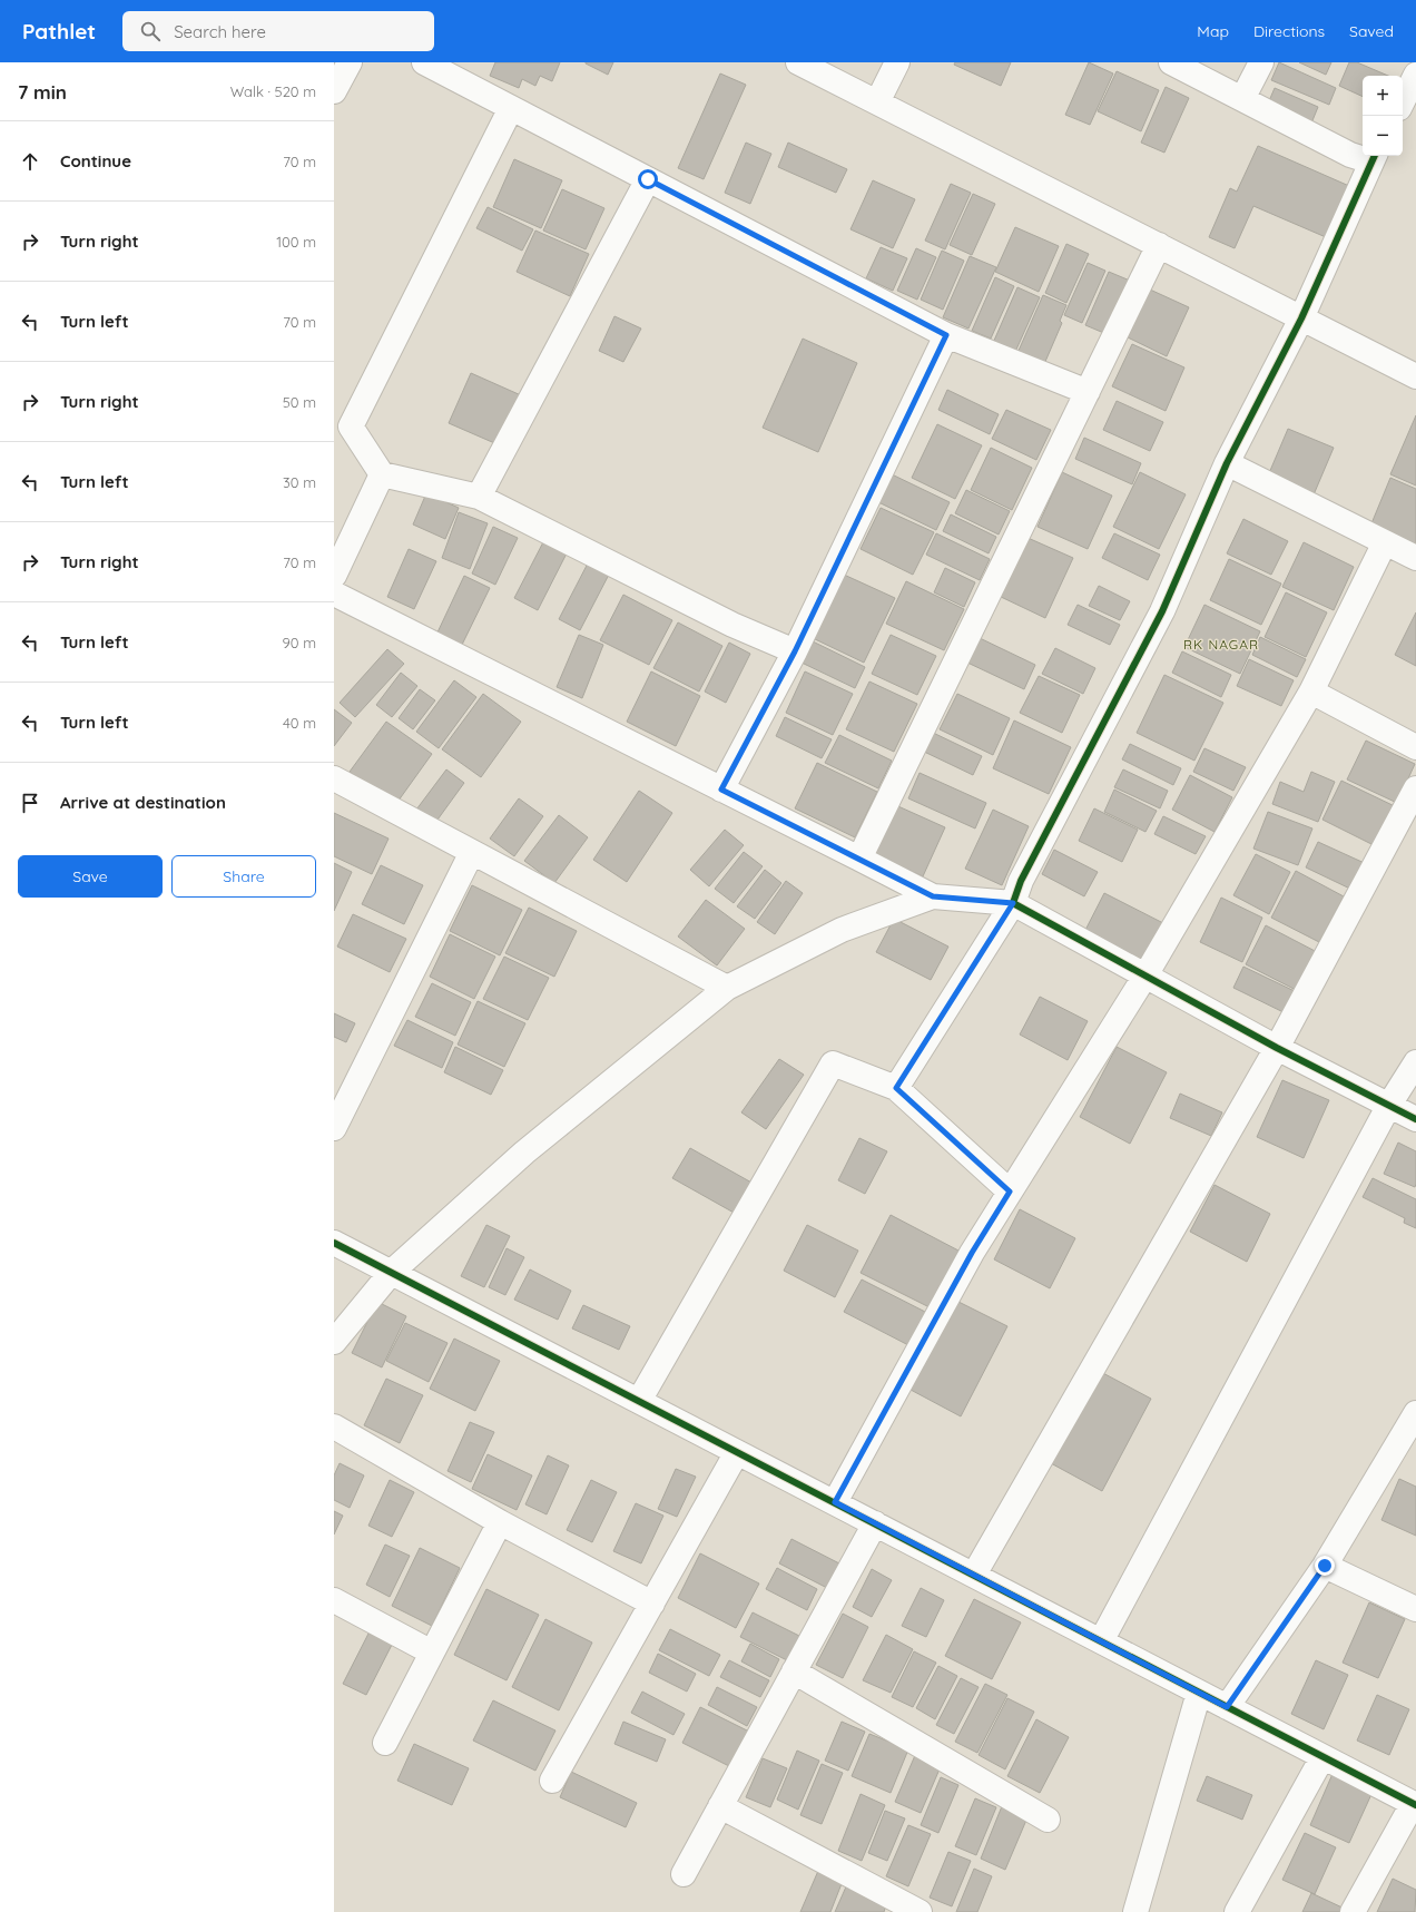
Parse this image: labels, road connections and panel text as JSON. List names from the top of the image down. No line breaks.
{"districts":["RK NAGAR"],"page":{"header":"Pathlet","search":"Search here","nav":["Map","Directions","Saved"],"heading":["7 min","Walk · 520 m"],"map_buttons":["+","−"],"list":[["Continue","70 m"],["Turn right","100 m"],["Turn left","70 m"],["Turn right","50 m"],["Turn left","30 m"],["Turn right","70 m"],["Turn left","90 m"],["Turn left","40 m"],"Arrive at destination"],"buttons":["Save","Share"]}}
